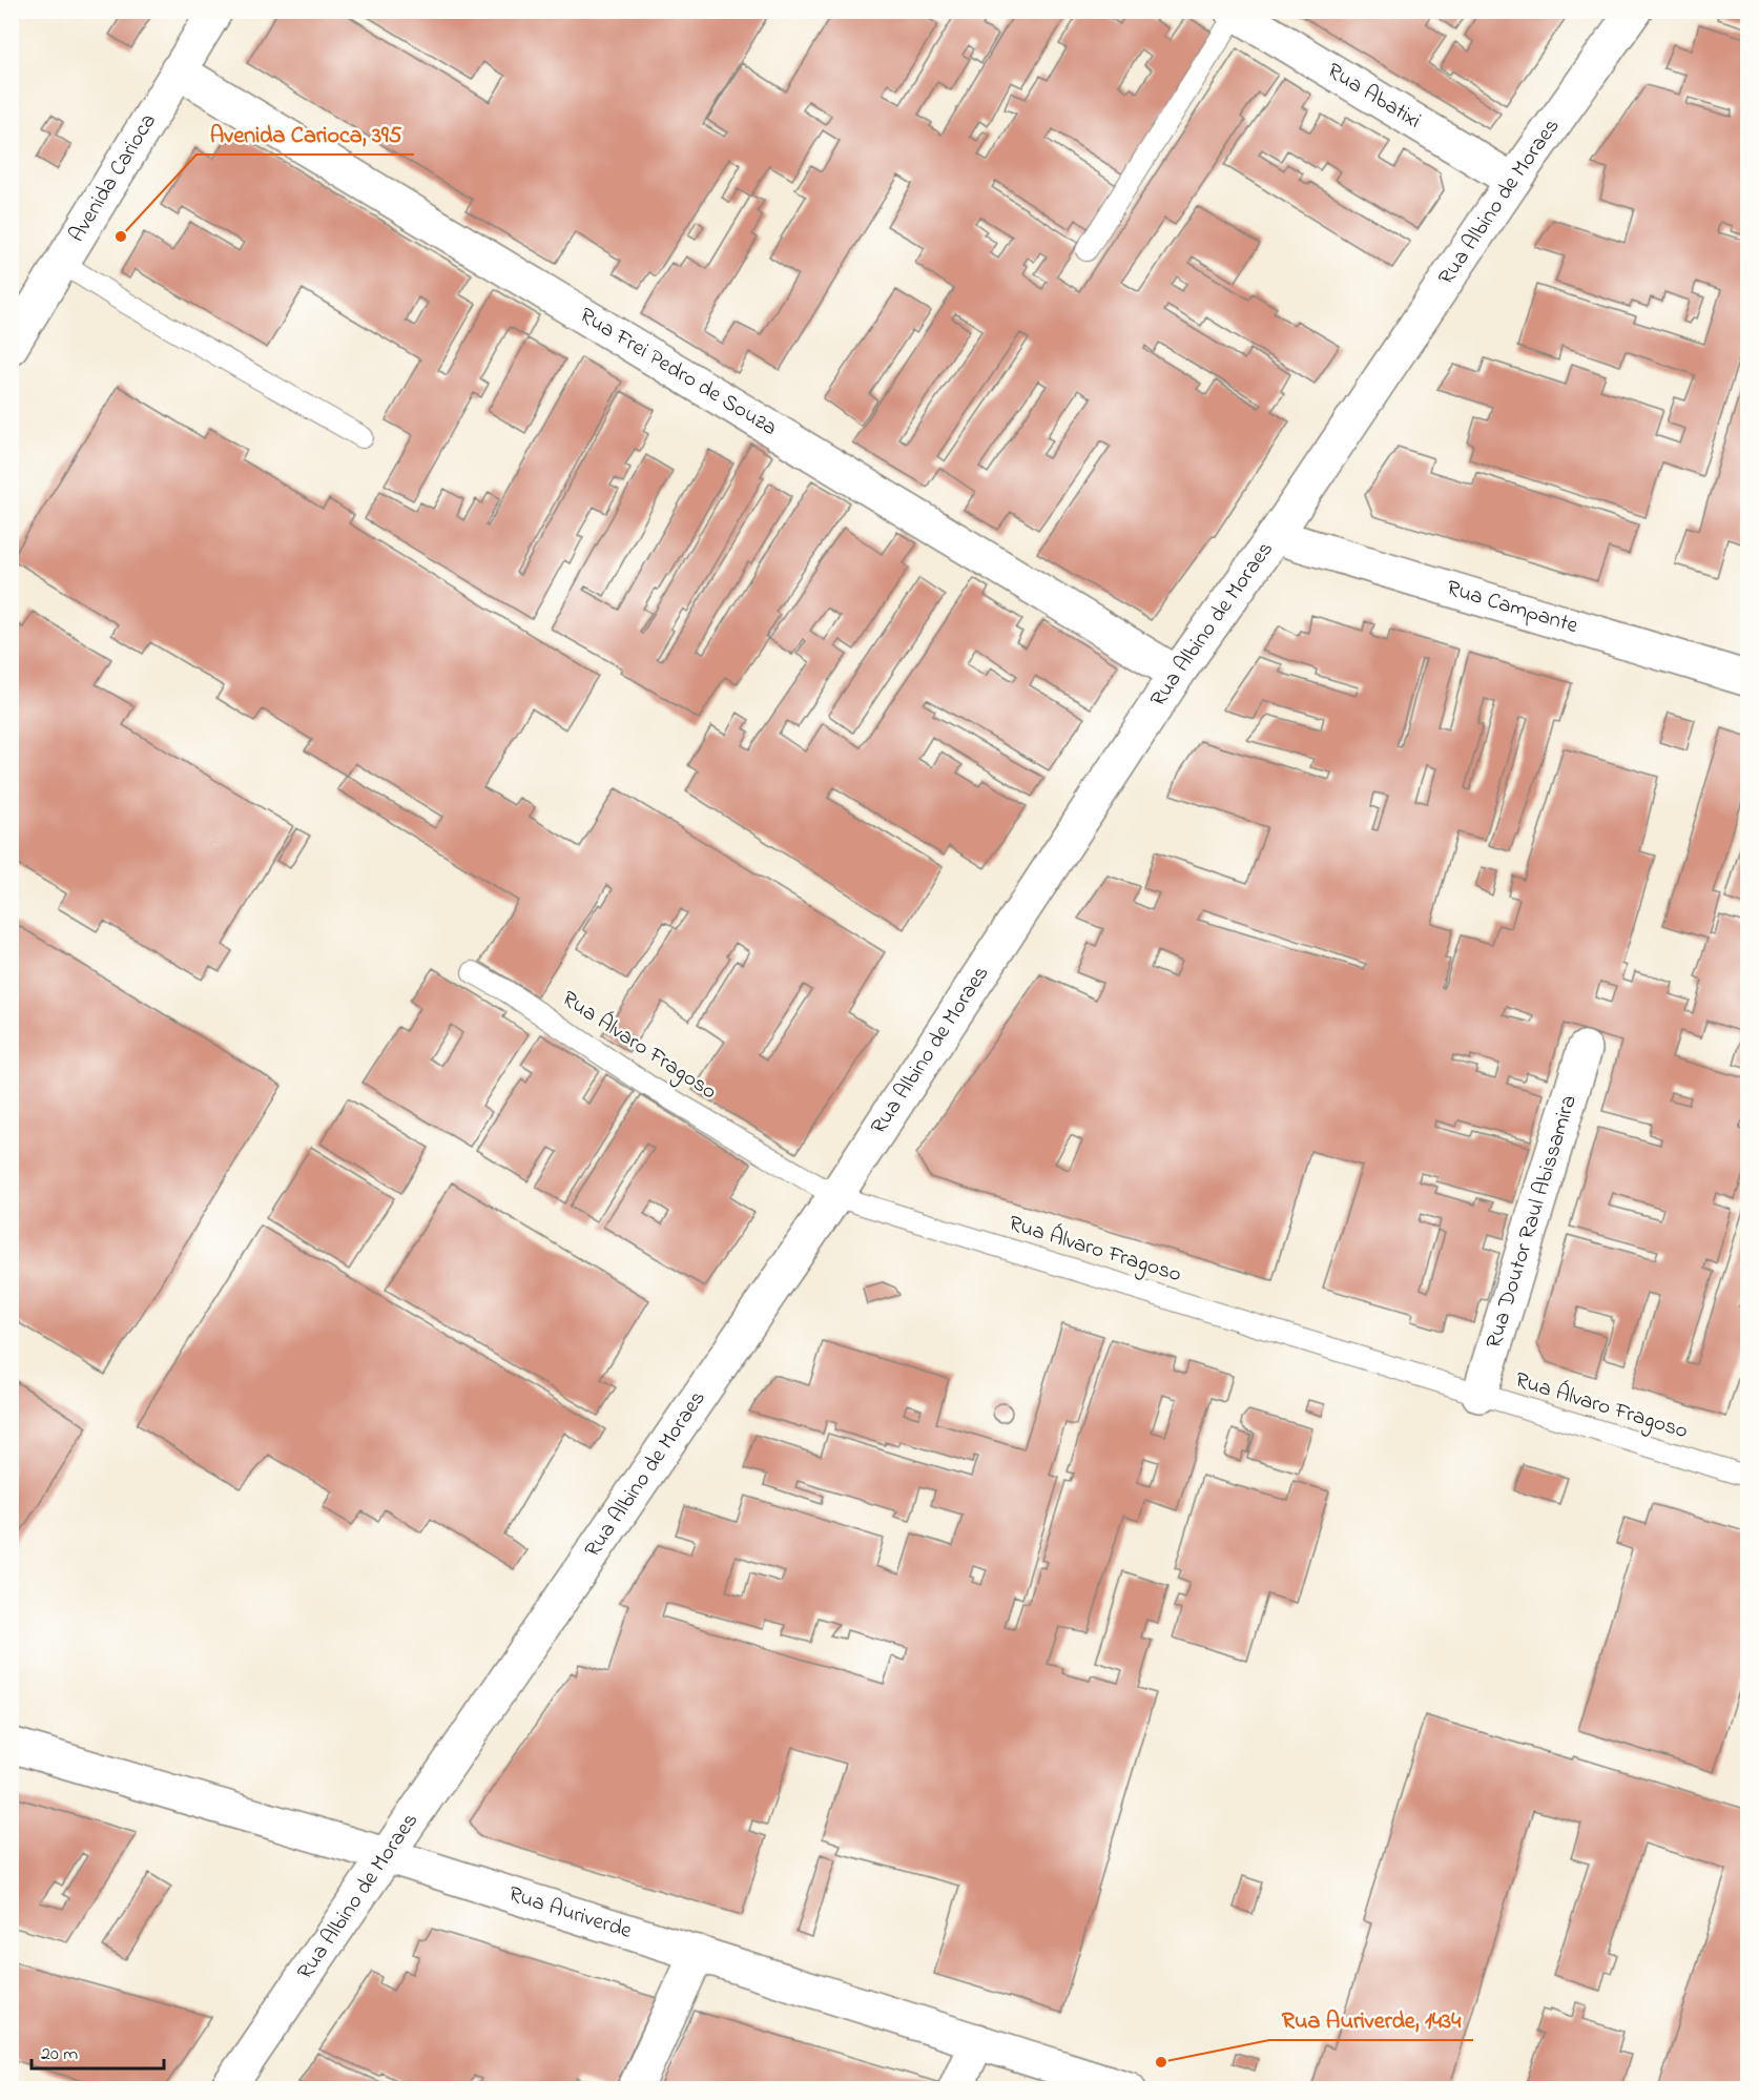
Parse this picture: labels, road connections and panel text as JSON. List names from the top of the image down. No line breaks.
{"streets":{"street":["Rua Abatixi","Avenida Carioca","Rua Albino de Moraes","Rua Frei Pedro de Souza","Rua Campante","Rua Doutor Raul Abissamira","Rua Auriverde"],"lane":["Rua Álvaro Fragoso"]},"crossings":[["Rua Abatixi","Rua Albino de Moraes"],["Avenida Carioca","Rua Frei Pedro de Souza"],["Rua Albino de Moraes","Rua Frei Pedro de Souza"],["Rua Albino de Moraes","Rua Campante"],["Rua Albino de Moraes","Rua Álvaro Fragoso"],["Rua Albino de Moraes","Rua Auriverde"],["Rua Álvaro Fragoso","Rua Doutor Raul Abissamira"]],"places":["Avenida Carioca, 395","Rua Auriverde, 1434"],"scale_bar":"20 m"}
